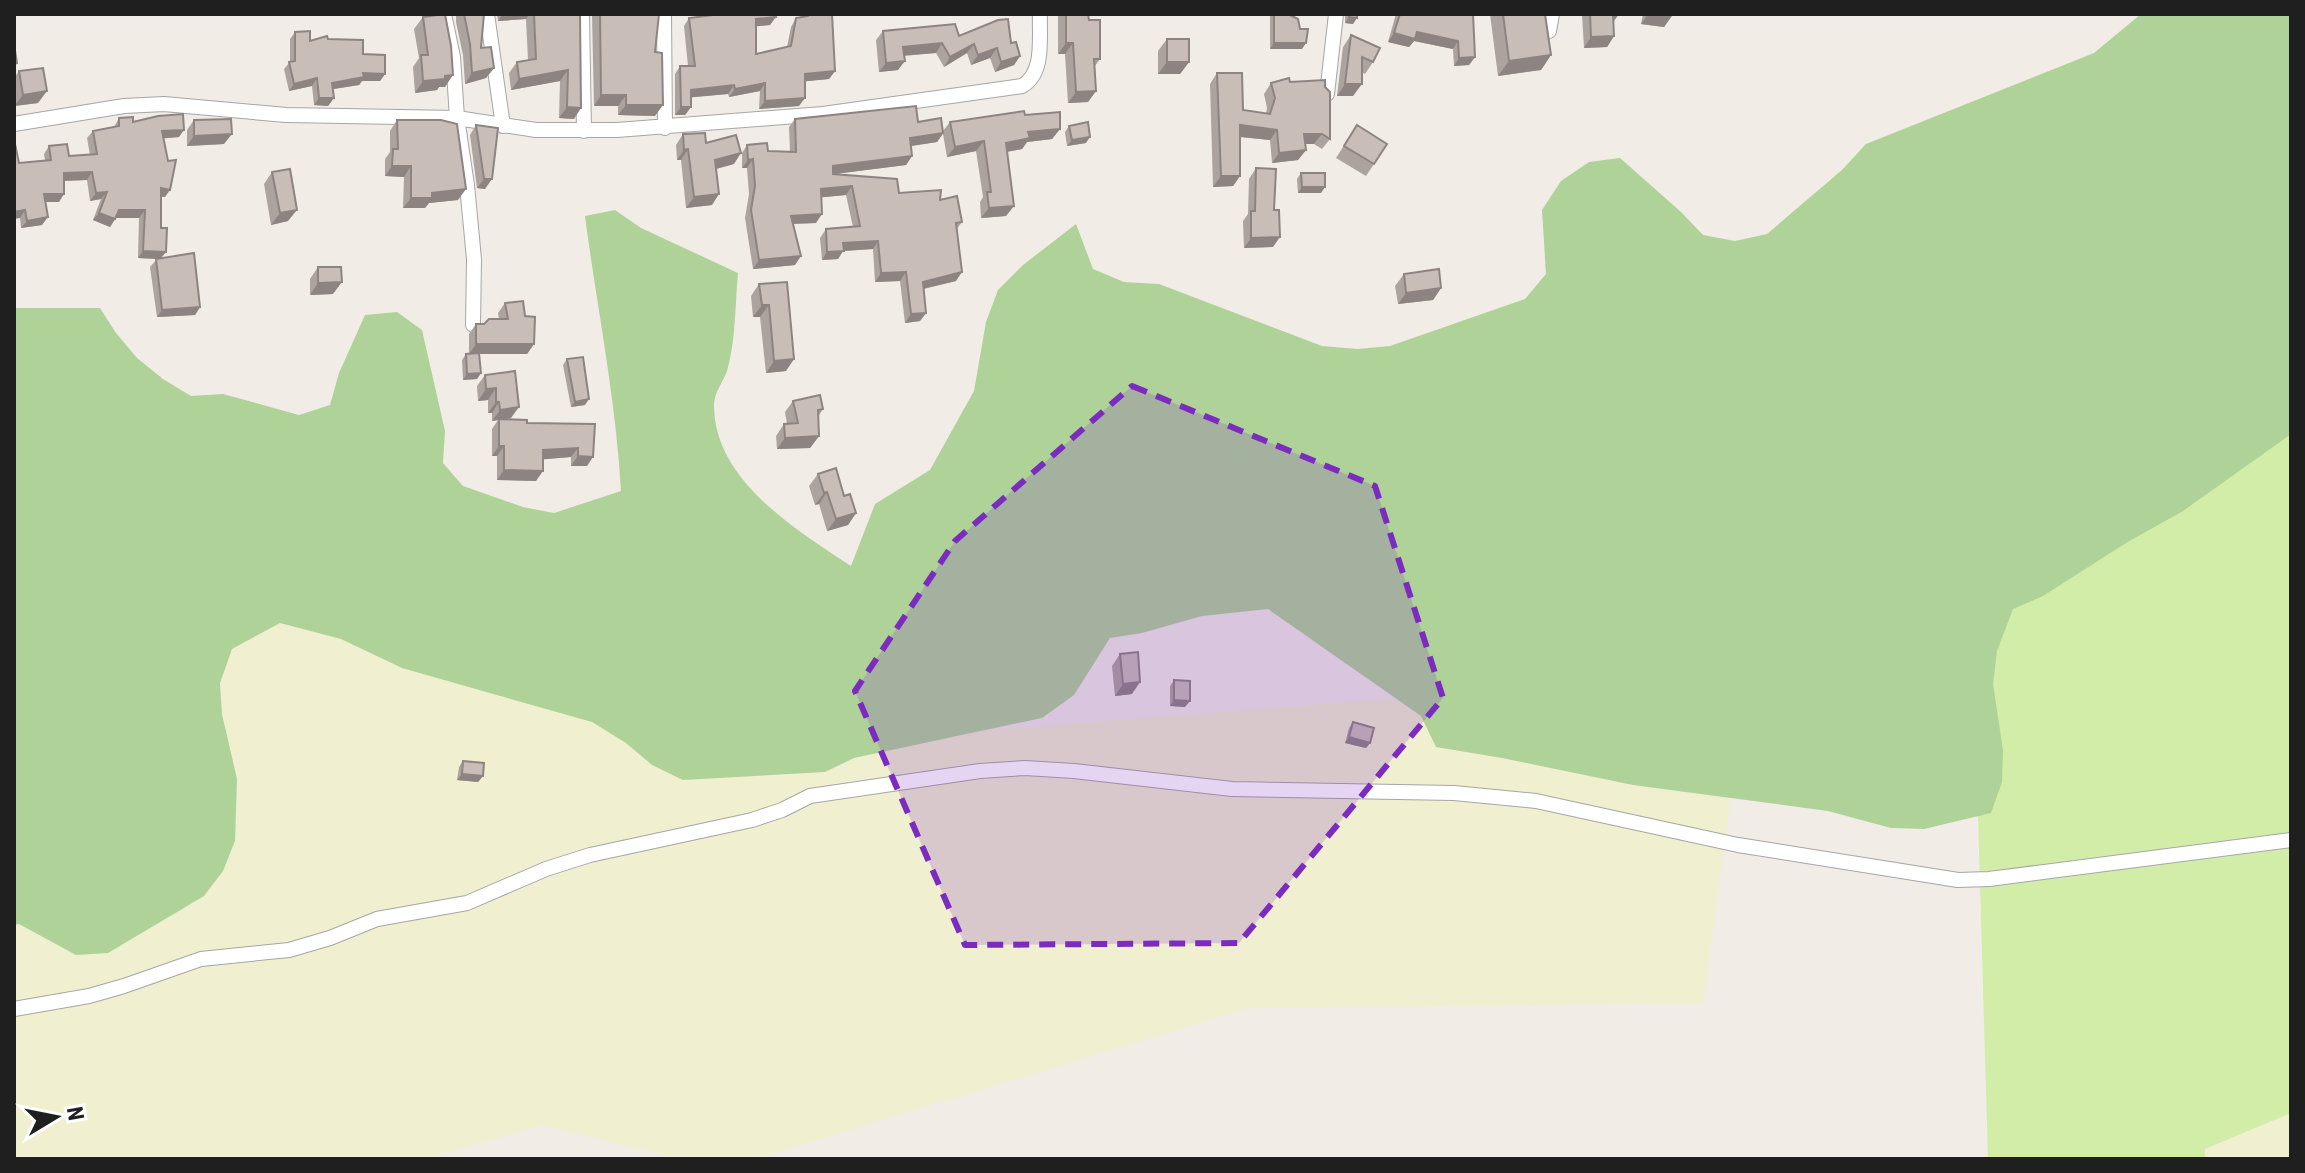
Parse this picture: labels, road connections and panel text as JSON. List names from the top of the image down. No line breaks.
{"north":"right"}
